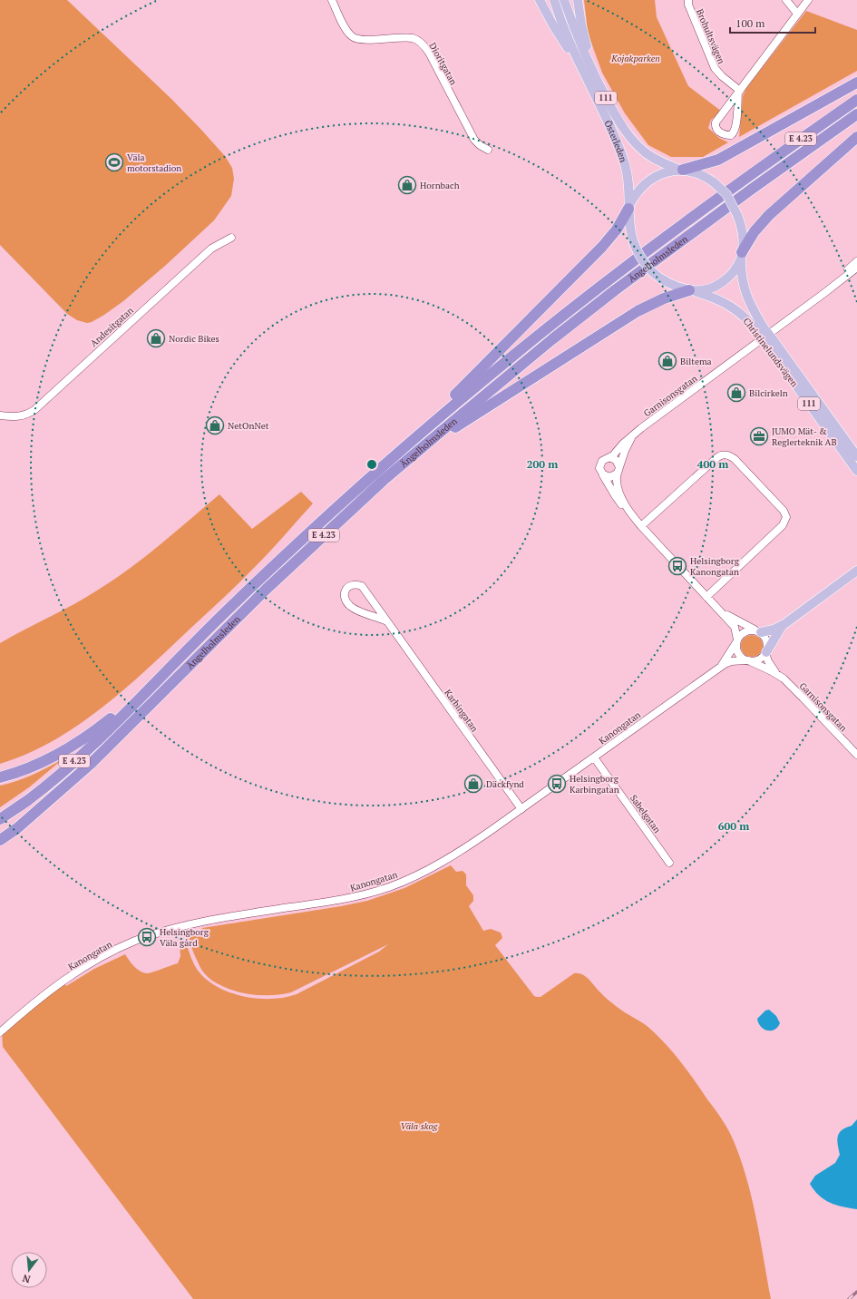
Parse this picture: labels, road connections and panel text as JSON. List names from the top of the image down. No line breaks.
{"streets":{"highway":["E 4.23","Ängelholmsleden"],"main road":["111","Österleden","Christinelundsvägen"],"street":["Brohultsvägen","Dioritgatan","Andesitgatan","Garnisonsgatan","Karbingatan","Kanongatan","Sabelgatan"]},"crossings":[["111","Österleden"],["111","Christinelundsvägen"],["E 4.23","Ängelholmsleden"],["Österleden","Christinelundsvägen"],["Garnisonsgatan","Kanongatan"],["Karbingatan","Kanongatan"],["Kanongatan","Sabelgatan"]],"parks":["Kojakparken","Väla skog"],"places":{"sports":["Väla motorstadion"],"shop":["Hornbach","Nordic Bikes","Biltema","Bilcirkeln","NetOnNet","Däckfynd"],"office":["JUMO Mät- & Reglerteknik AB"],"bus stop":["Helsingborg Kanongatan","Helsingborg Karbingatan","Helsingborg Väla gård"]},"scale_bar":"100 m","north":"bottom","rings":["200 m","400 m","600 m"]}
